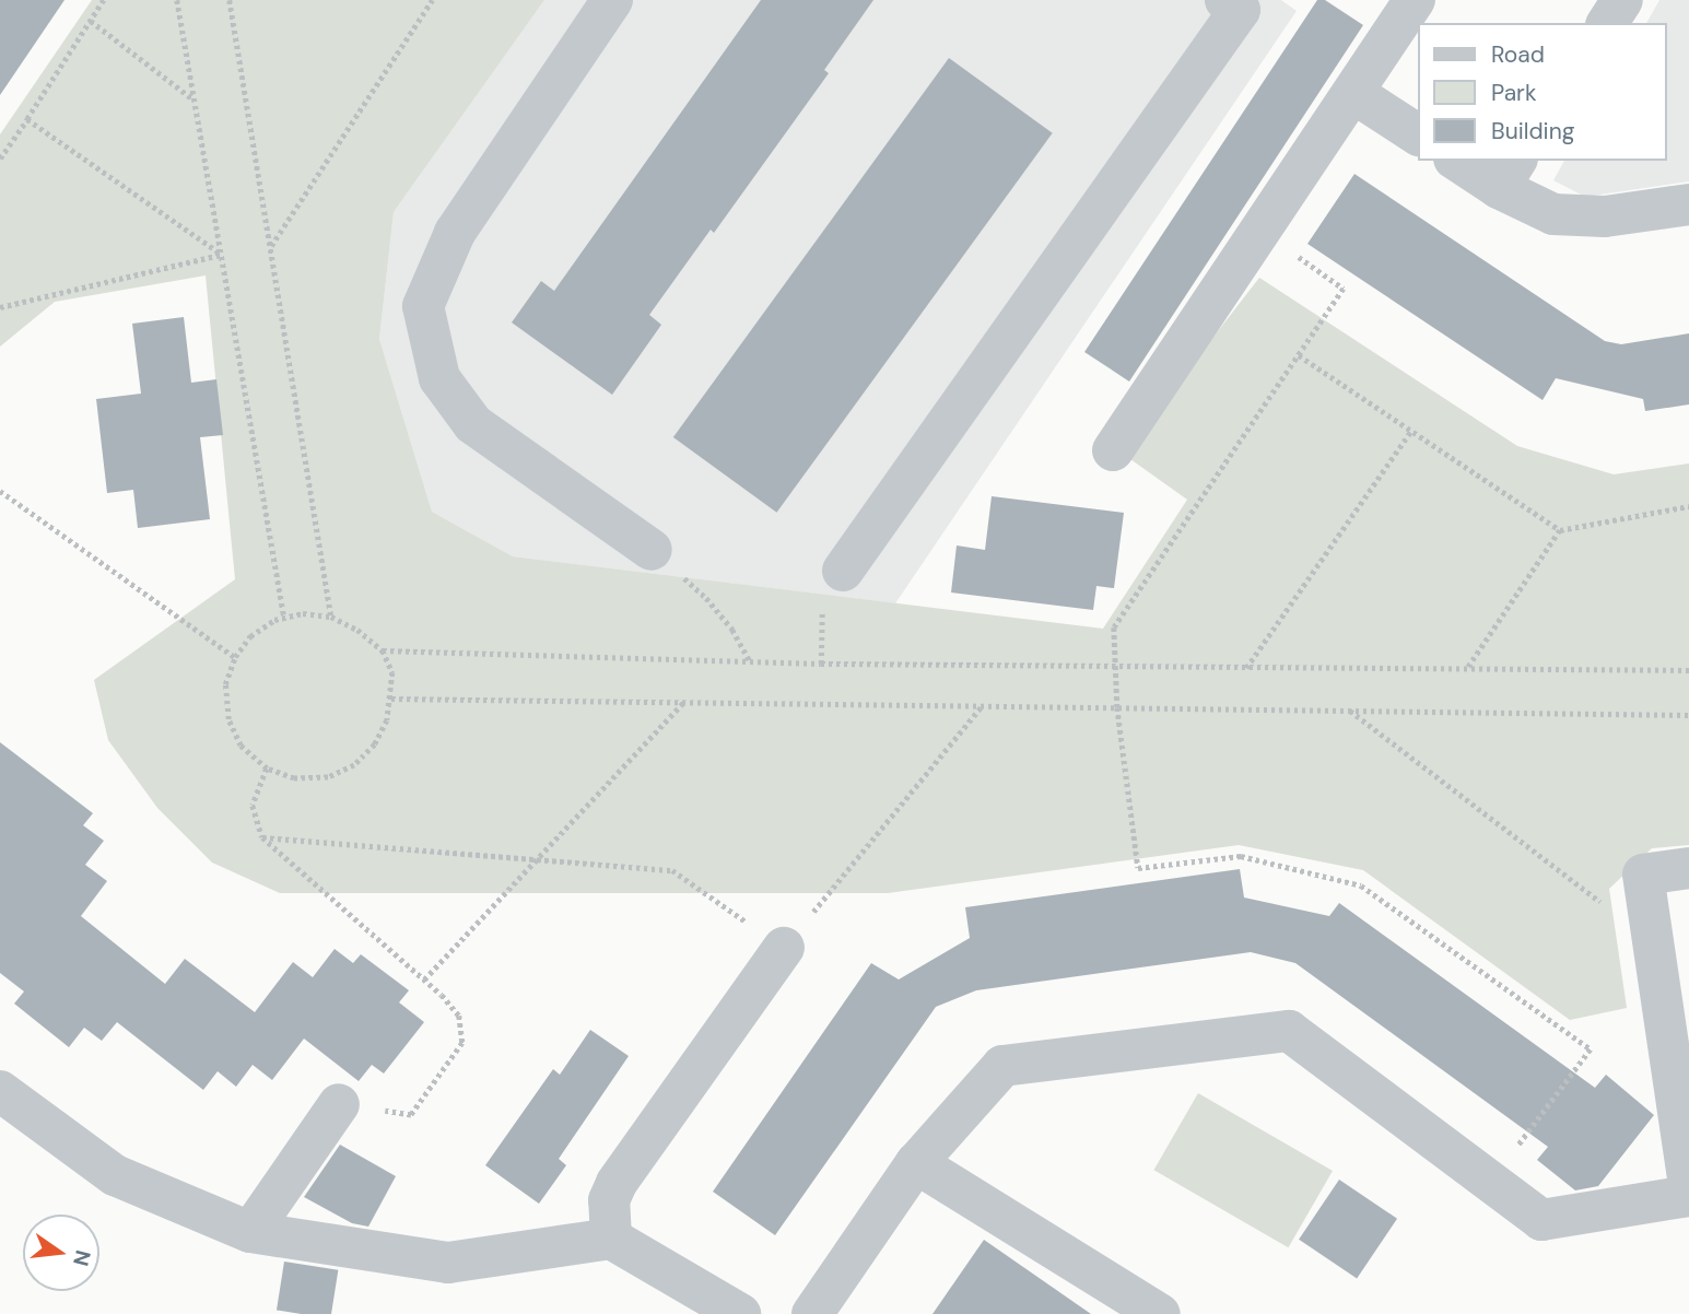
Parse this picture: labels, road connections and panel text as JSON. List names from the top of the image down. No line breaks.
{"legend":["Road","Park","Building"],"north":"right"}
